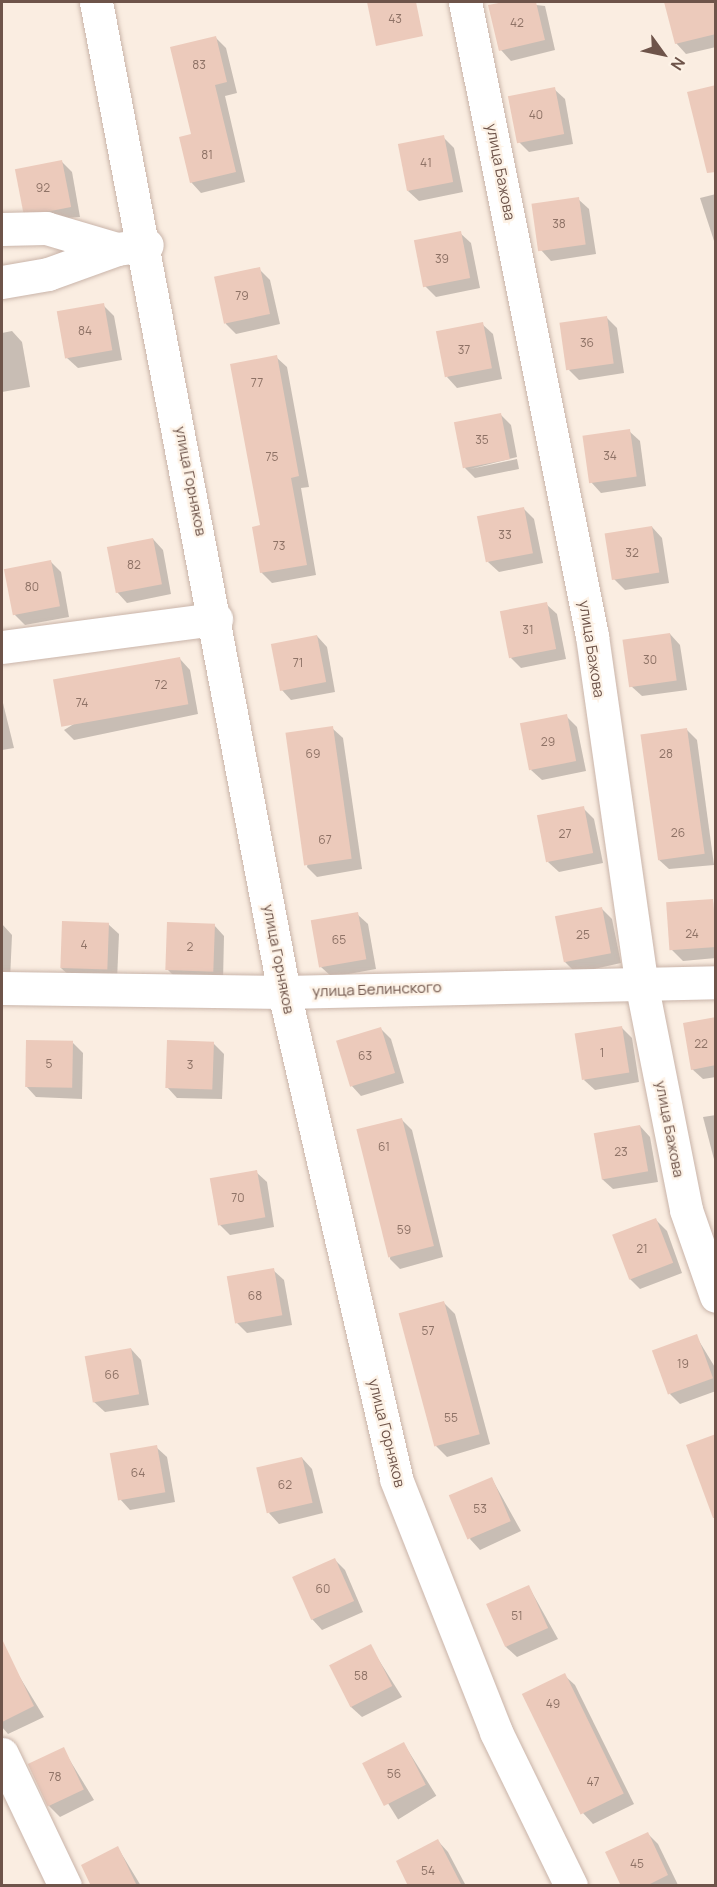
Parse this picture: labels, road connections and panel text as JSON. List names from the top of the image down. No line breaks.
{"streets":{"street":["улица Бажова","улица Горняков","улица Белинского"]},"crossings":[["улица Бажова","улица Белинского"],["улица Горняков","улица Белинского"]],"house_numbers":["43","42","83","40","81","41","92","38","39","79","84","36","37","77","35","34","75","33","73","32","82","80","31","30","71","72","74","29","69","28","26","27","67","24","25","65","4","2","22","1","63","5","3","61","23","70","59","21","68","57","19","66","55","64","62","53","60","51","58","49","56","78","47","45","54"],"north":"bottom right"}
